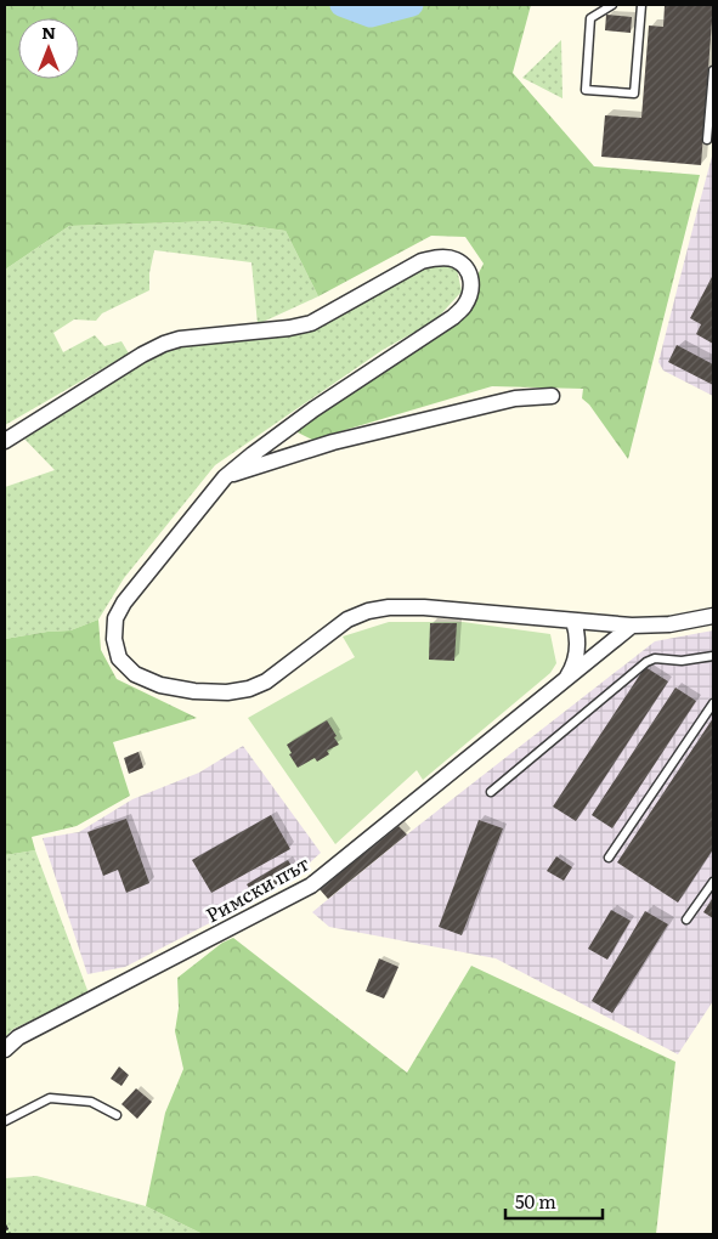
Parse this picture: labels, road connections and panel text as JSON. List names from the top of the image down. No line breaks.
{"streets":{"street":["Римски път"]},"scale_bar":"50 m","north":"top"}
